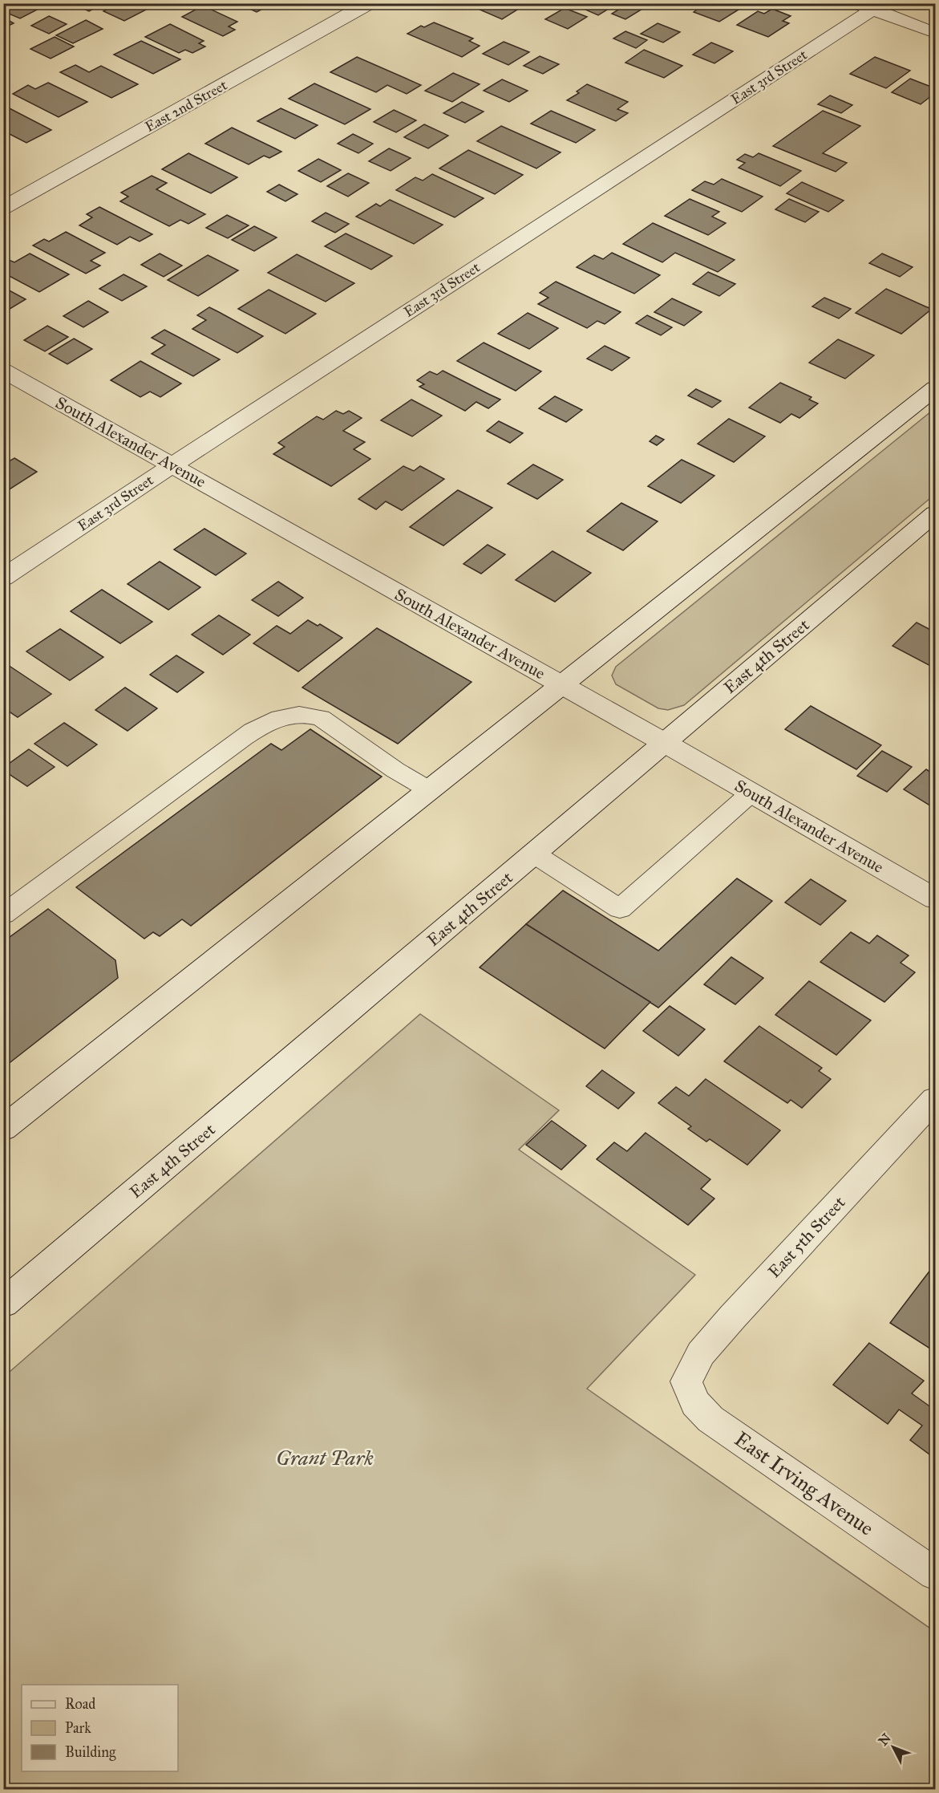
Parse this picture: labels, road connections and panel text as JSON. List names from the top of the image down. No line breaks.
{"streets":{"street":["East 3rd Street","East 2nd Street","South Alexander Avenue","East 4th Street","East 5th Street","East Irving Avenue"]},"crossings":[["East 3rd Street","South Alexander Avenue"],["South Alexander Avenue","East 4th Street"],["East 5th Street","East Irving Avenue"]],"parks":["Grant Park"],"legend":["Road","Park","Building"],"north":"top left"}
